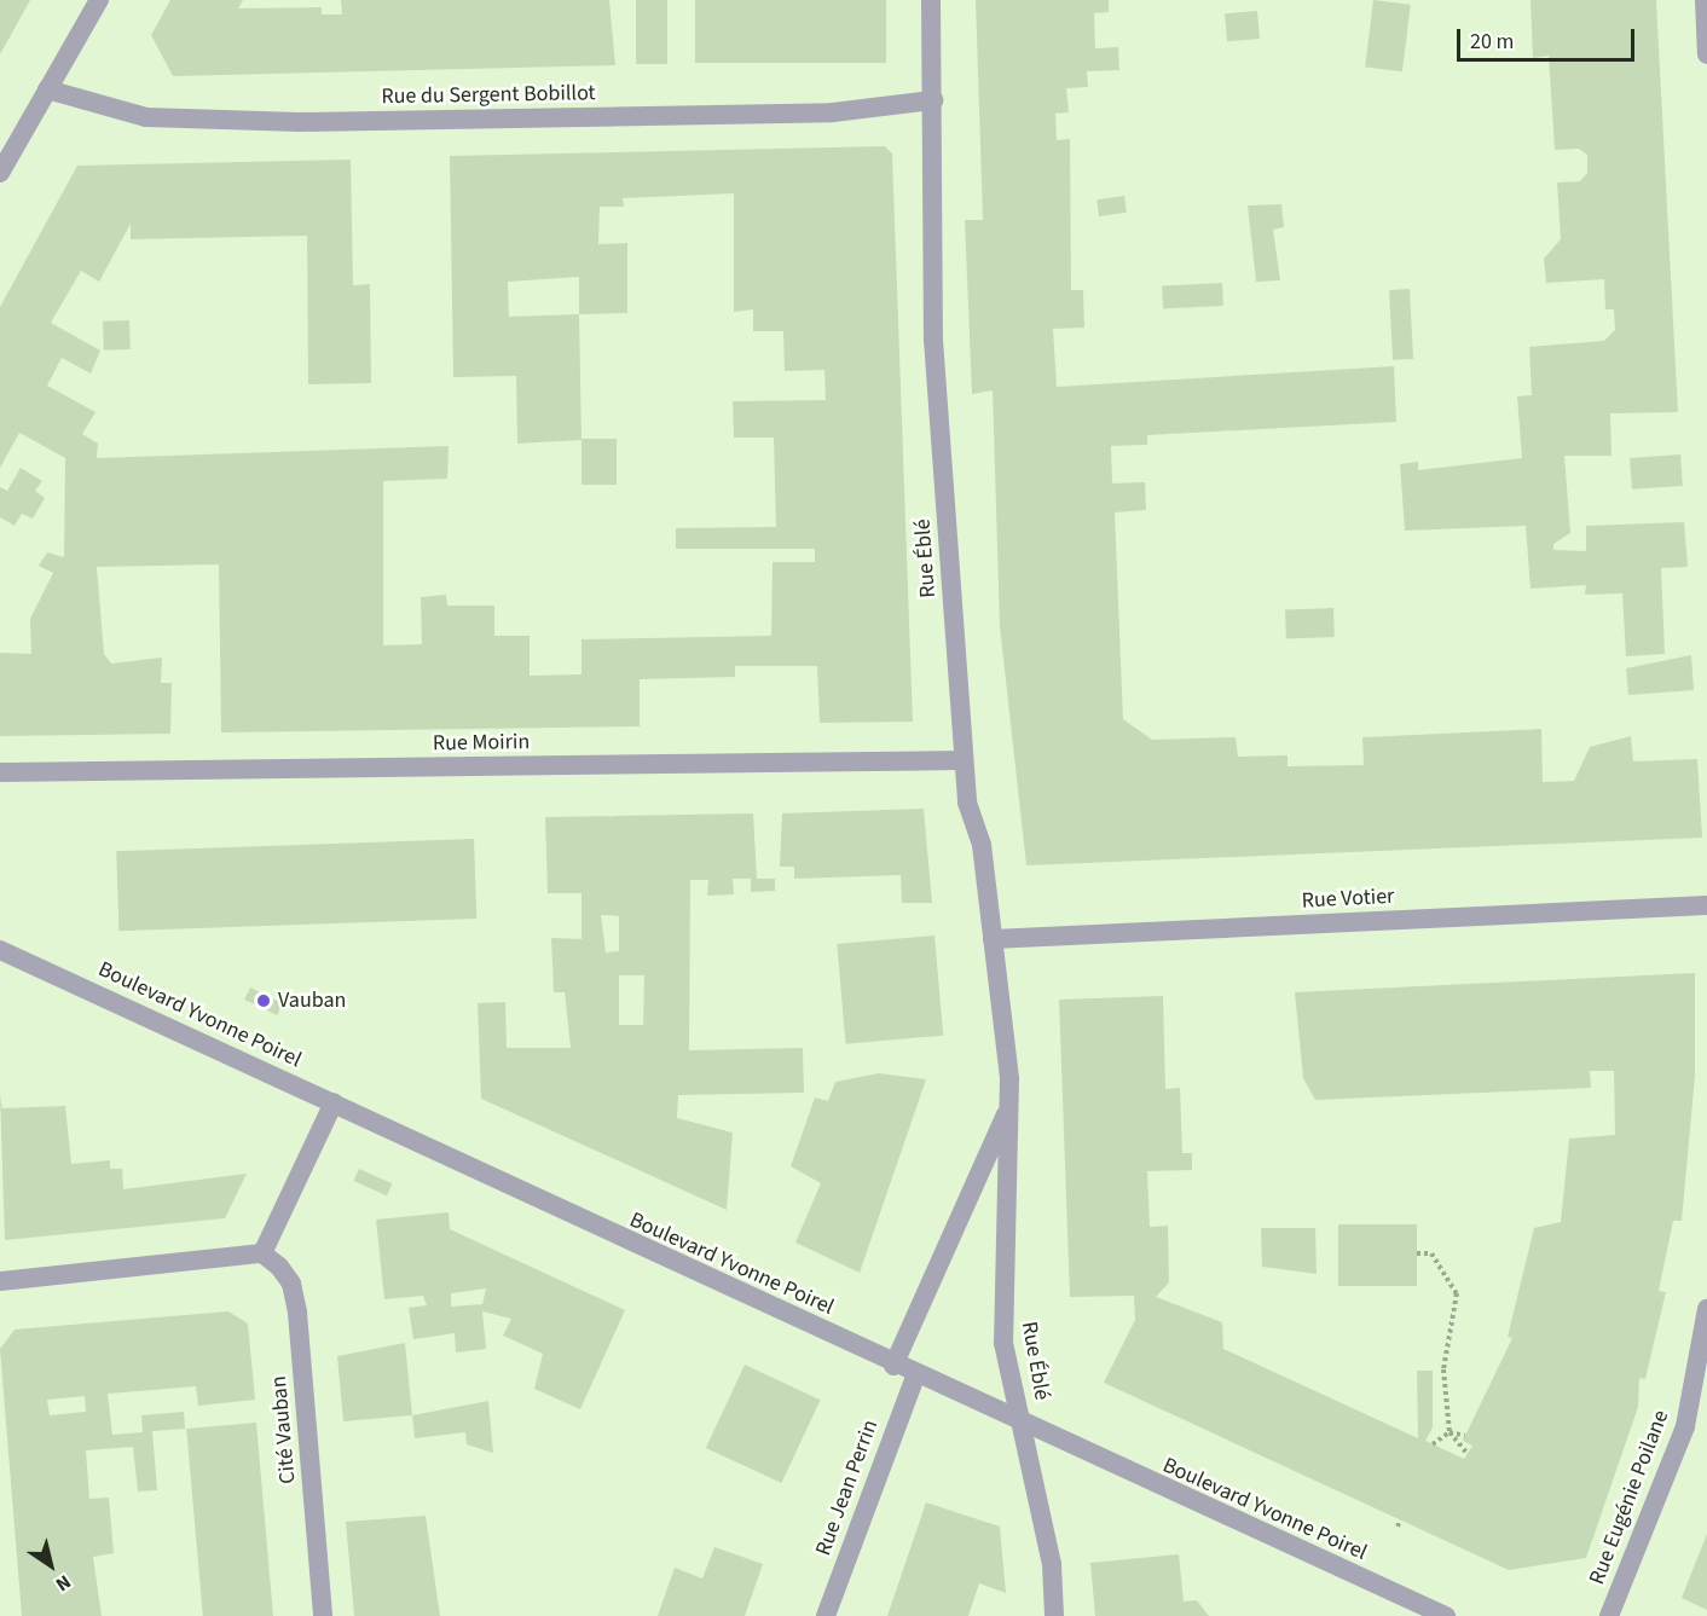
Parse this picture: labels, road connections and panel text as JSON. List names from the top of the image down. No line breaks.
{"streets":{"street":["Rue du Sergent Bobillot","Rue Éblé","Rue Moirin","Rue Votier","Boulevard Yvonne Poirel","Cité Vauban","Rue Jean Perrin","Rue Eugénie Poilane"]},"crossings":[["Rue du Sergent Bobillot","Rue Éblé"],["Rue Éblé","Rue Moirin"],["Rue Éblé","Rue Votier"],["Rue Éblé","Boulevard Yvonne Poirel"],["Boulevard Yvonne Poirel","Rue Jean Perrin"]],"places":["Vauban"],"scale_bar":"20 m","north":"bottom right"}
